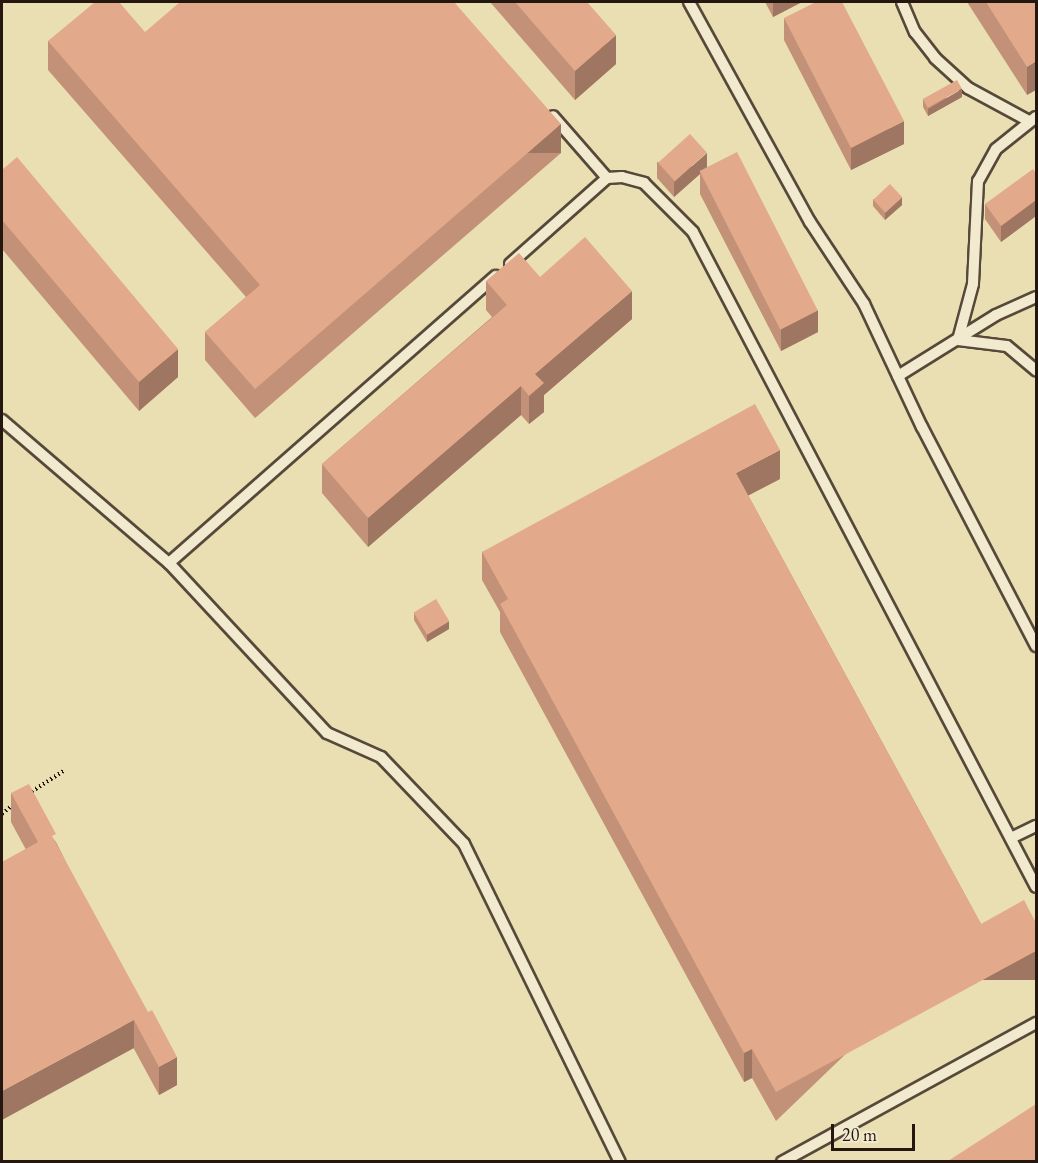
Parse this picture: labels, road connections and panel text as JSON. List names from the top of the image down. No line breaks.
{"scale_bar":"20 m"}
